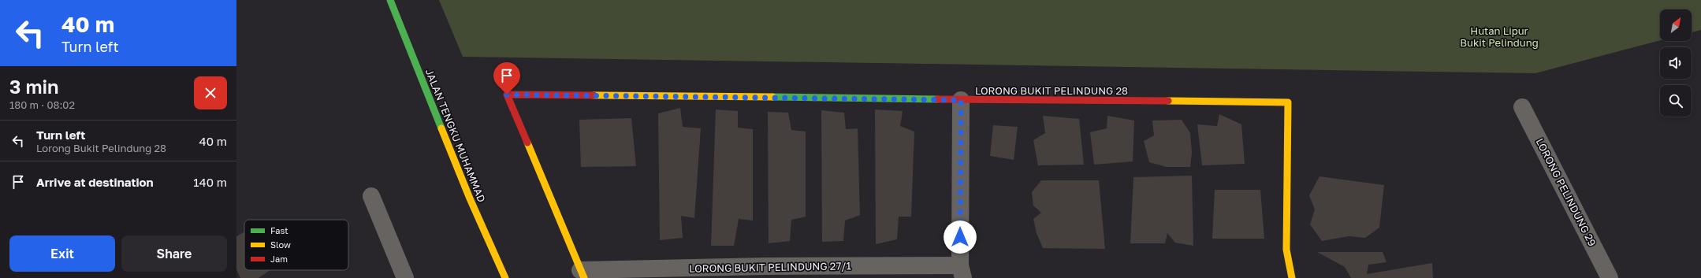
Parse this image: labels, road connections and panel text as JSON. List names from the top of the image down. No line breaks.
{"streets":{"street":["LORONG BUKIT PELINDUNG 28","JALAN TENGKU MUHAMMAD","LORONG PELINDUNG 29","LORONG BUKIT PELINDUNG 27/1"]},"crossings":[["LORONG BUKIT PELINDUNG 28","LORONG BUKIT PELINDUNG 27/1"]],"parks":["Hutan Lipur Bukit Pelindung"],"legend":["Fast","Slow","Jam"],"north":"top right","page":{"turn":["40 m","Turn left"],"heading":["3 min","180 m · 08:02"],"list":[{"name":"Turn left","note":"Lorong Bukit Pelindung 28","value":"40 m"},{"name":"Arrive at destination","value":"140 m"}],"buttons":["Exit","Share"]}}
